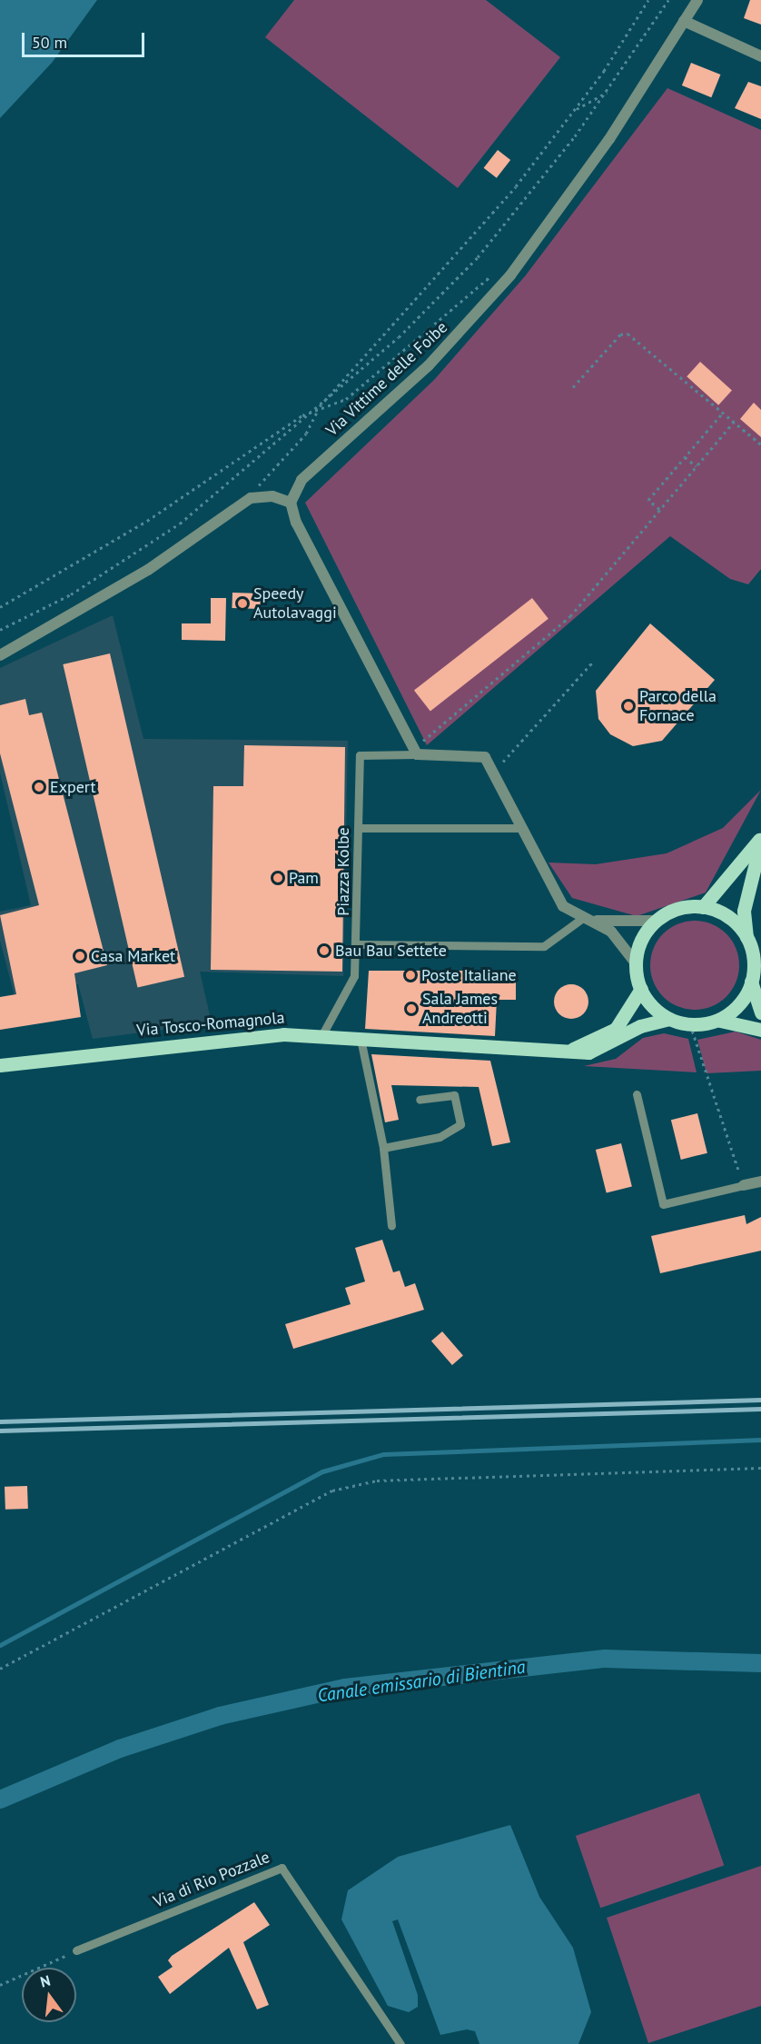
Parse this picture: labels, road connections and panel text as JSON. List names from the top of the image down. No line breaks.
{"streets":{"main road":["Via Tosco-Romagnola"],"street":["Via Vittime delle Foibe","Piazza Kolbe"],"lane":["Via di Rio Pozzale"]},"crossings":[["Piazza Kolbe","Via Tosco-Romagnola"]],"water":["Canale emissario di Bientina"],"places":["Speedy Autolavaggi","Parco della Fornace","Expert","Pam","Bau Bau Settete","Casa Market","Poste Italiane","Sala James Andreotti"],"scale_bar":"50 m","north":"top"}
